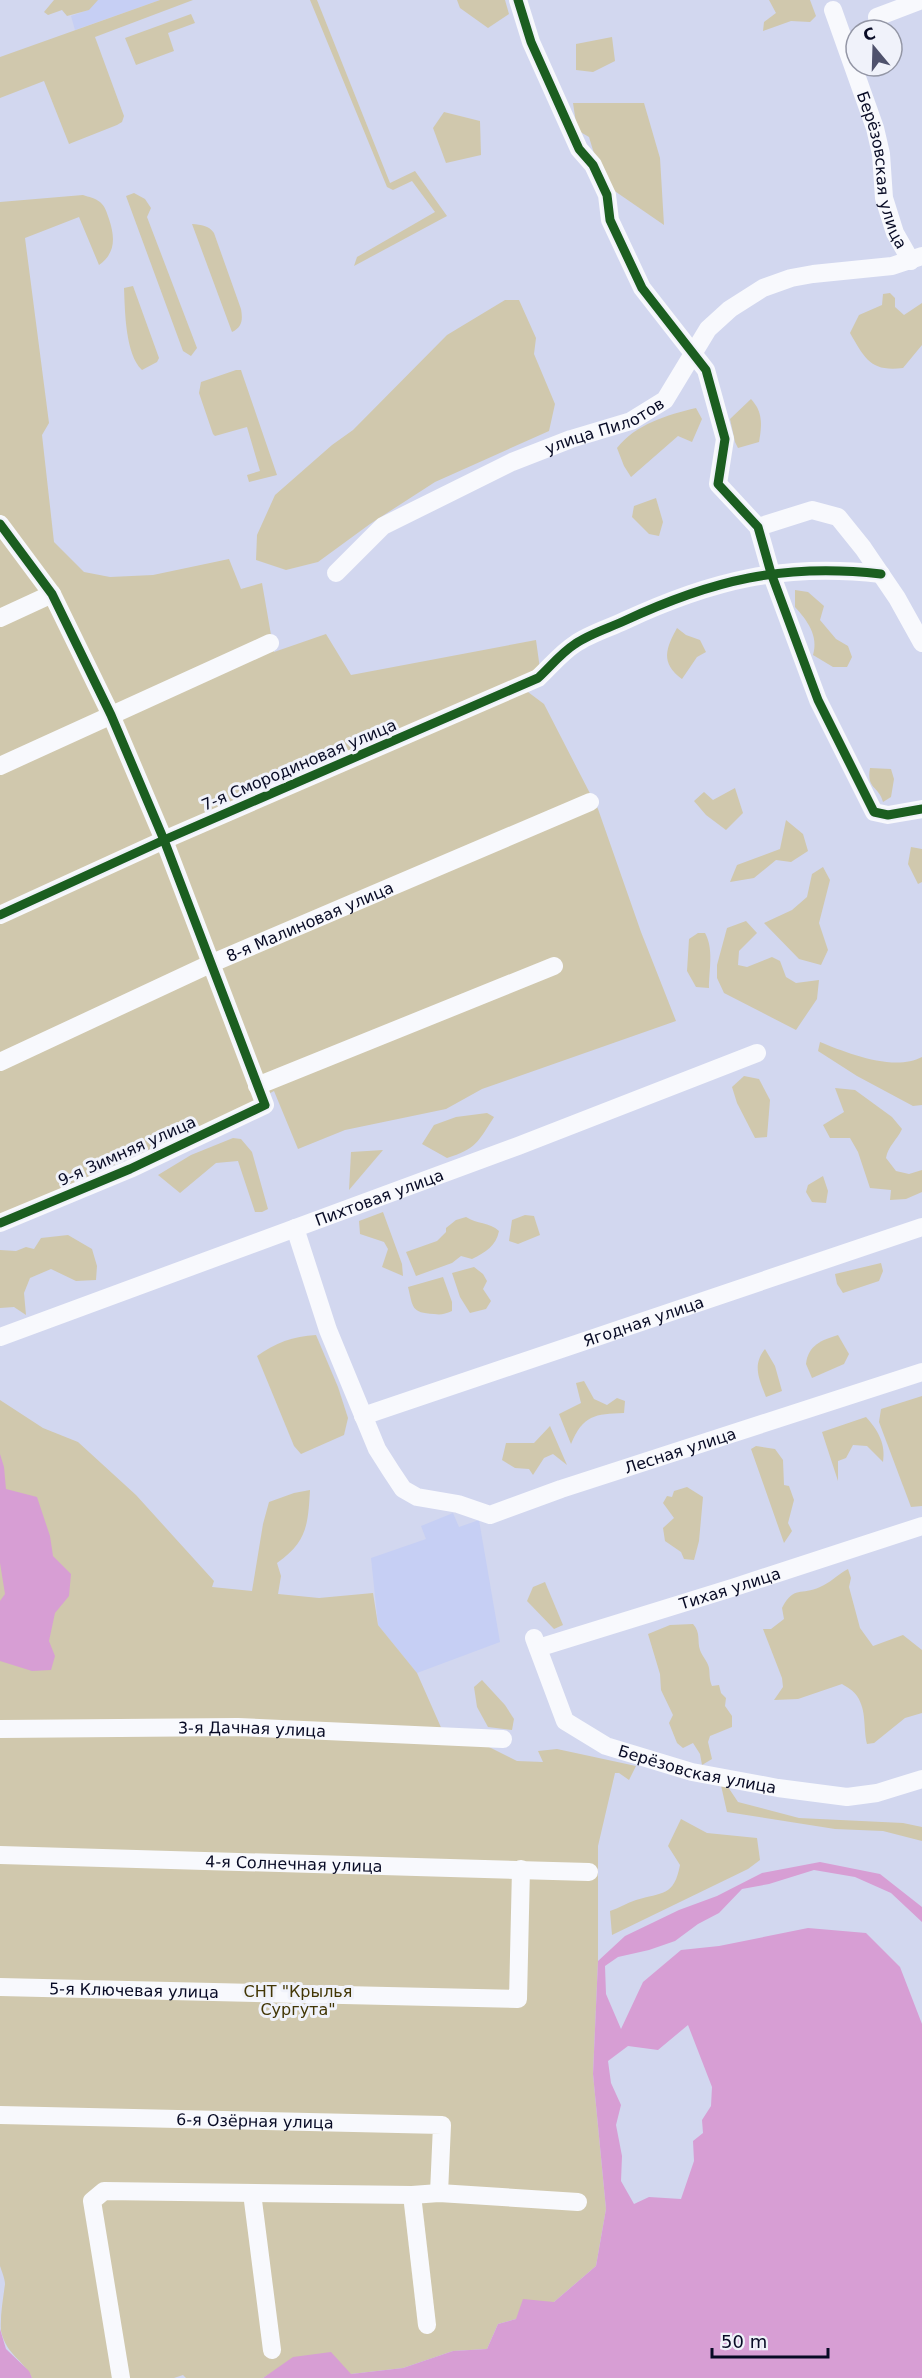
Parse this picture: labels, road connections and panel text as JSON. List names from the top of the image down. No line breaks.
{"streets":{"street":["Берёзовская улица","улица Пилотов","7-я Смородиновая улица","8-я Малиновая улица","9-я Зимняя улица","Пихтовая улица","Ягодная улица","Лесная улица","Тихая улица","3-я Дачная улица","4-я Солнечная улица","5-я Ключевая улица","6-я Озёрная улица"]},"crossings":[["Берёзовская улица","улица Пилотов"],["Берёзовская улица","Тихая улица"],["Пихтовая улица","Лесная улица"],["Ягодная улица","Лесная улица"],["4-я Солнечная улица","5-я Ключевая улица"]],"parks":["CНТ \"Крылья Сургута\""],"scale_bar":"50 m","north":"top"}
